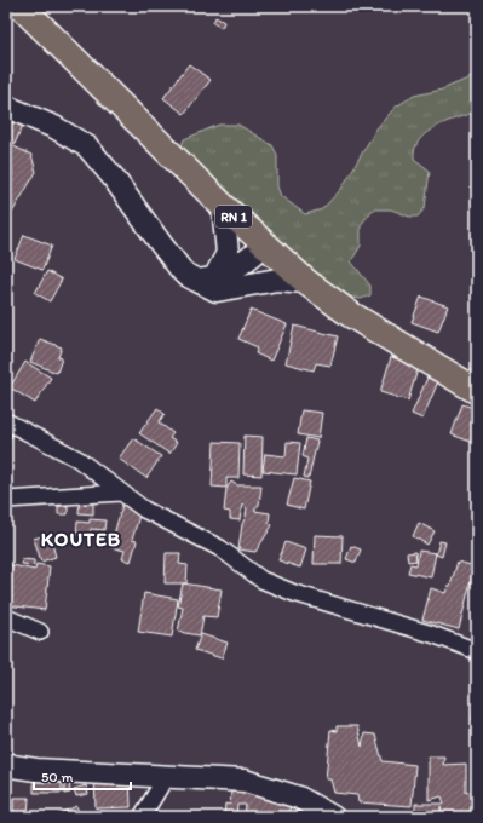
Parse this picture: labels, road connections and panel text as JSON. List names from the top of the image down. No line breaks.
{"streets":{"main road":["RN 1"]},"districts":["KOUTEB"],"scale_bar":"50 m"}
